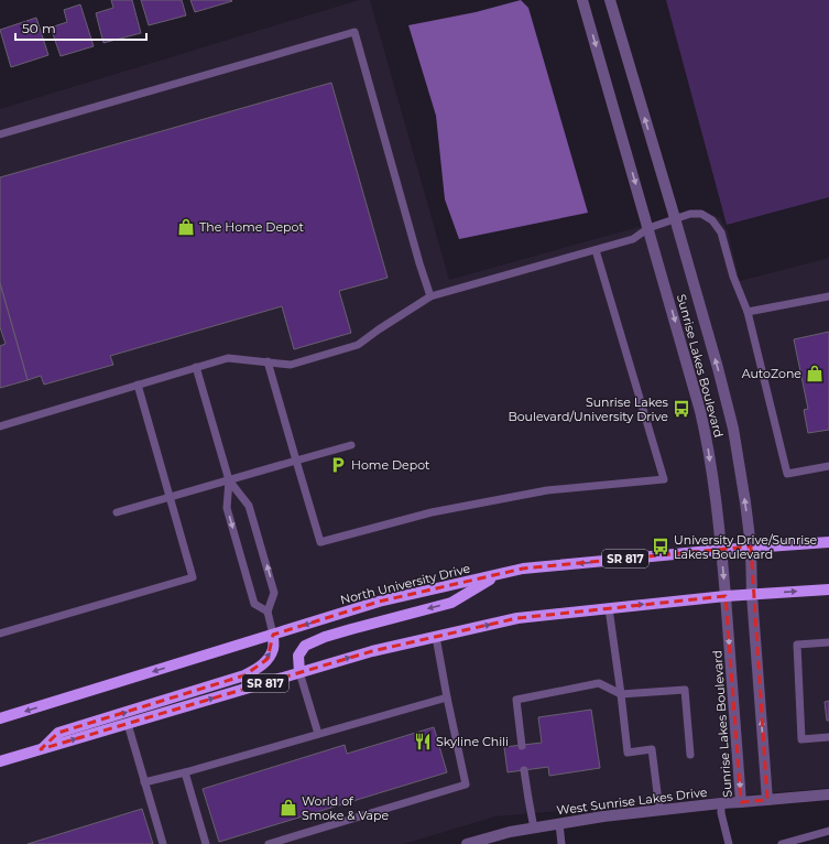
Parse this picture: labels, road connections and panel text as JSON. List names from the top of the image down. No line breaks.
{"streets":{"main road":["SR 817","North University Drive"],"street":["Sunrise Lakes Boulevard","West Sunrise Lakes Drive"]},"crossings":[["Sunrise Lakes Boulevard","SR 817"],["Sunrise Lakes Boulevard","North University Drive"],["Sunrise Lakes Boulevard","West Sunrise Lakes Drive"]],"places":{"shop":["The Home Depot","AutoZone","World of Smoke & Vape"],"bus stop":["Sunrise Lakes Boulevard/University Drive","University Drive/Sunrise Lakes Boulevard"],"parking":["Home Depot"],"restaurant":["Skyline Chili"]},"scale_bar":"50 m"}
